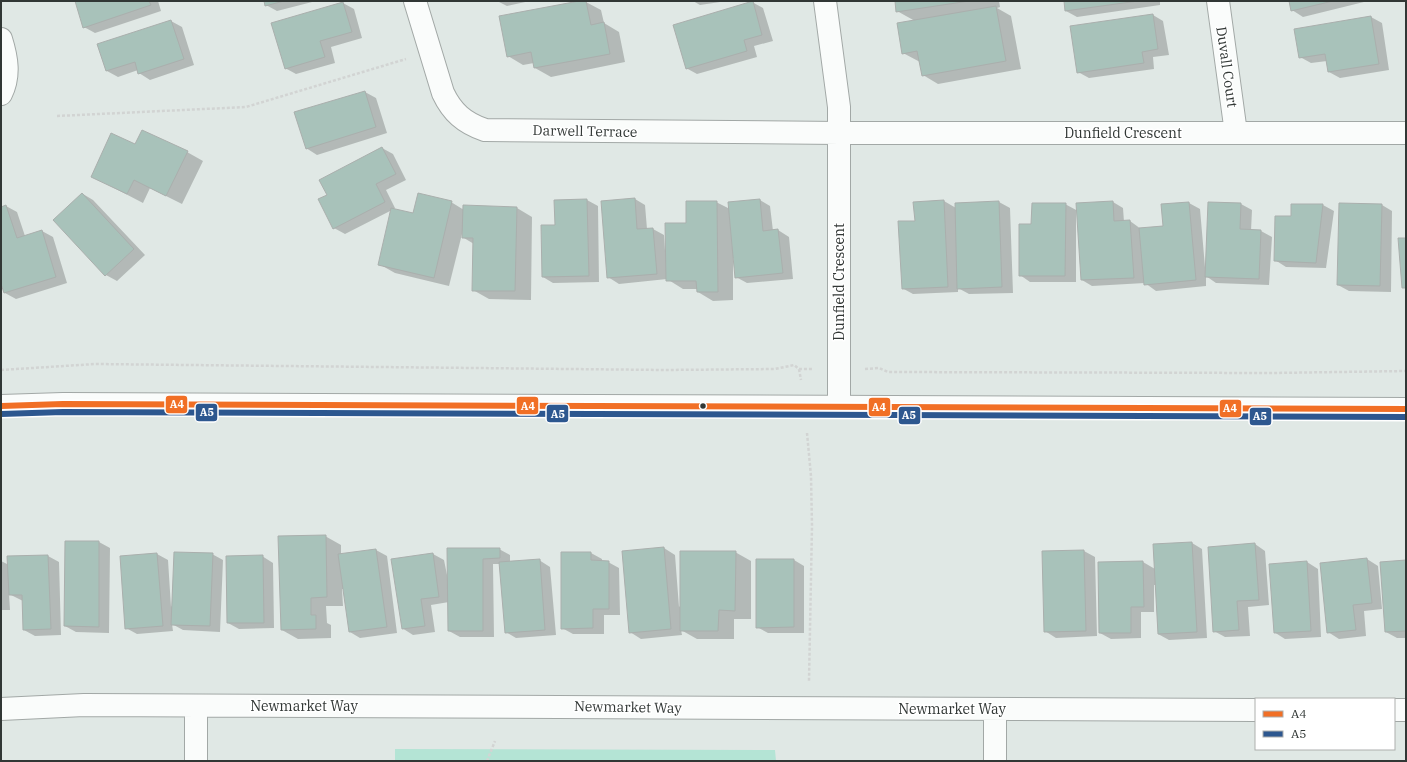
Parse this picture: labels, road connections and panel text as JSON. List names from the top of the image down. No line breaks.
{"streets":{"street":["Duvall Court","Darwell Terrace","Dunfield Crescent","Newmarket Way"]},"crossings":[["Duvall Court","Dunfield Crescent"],["Darwell Terrace","Dunfield Crescent"]],"lines":["transit line A4","transit line A5"],"legend":["A4","A5"]}
